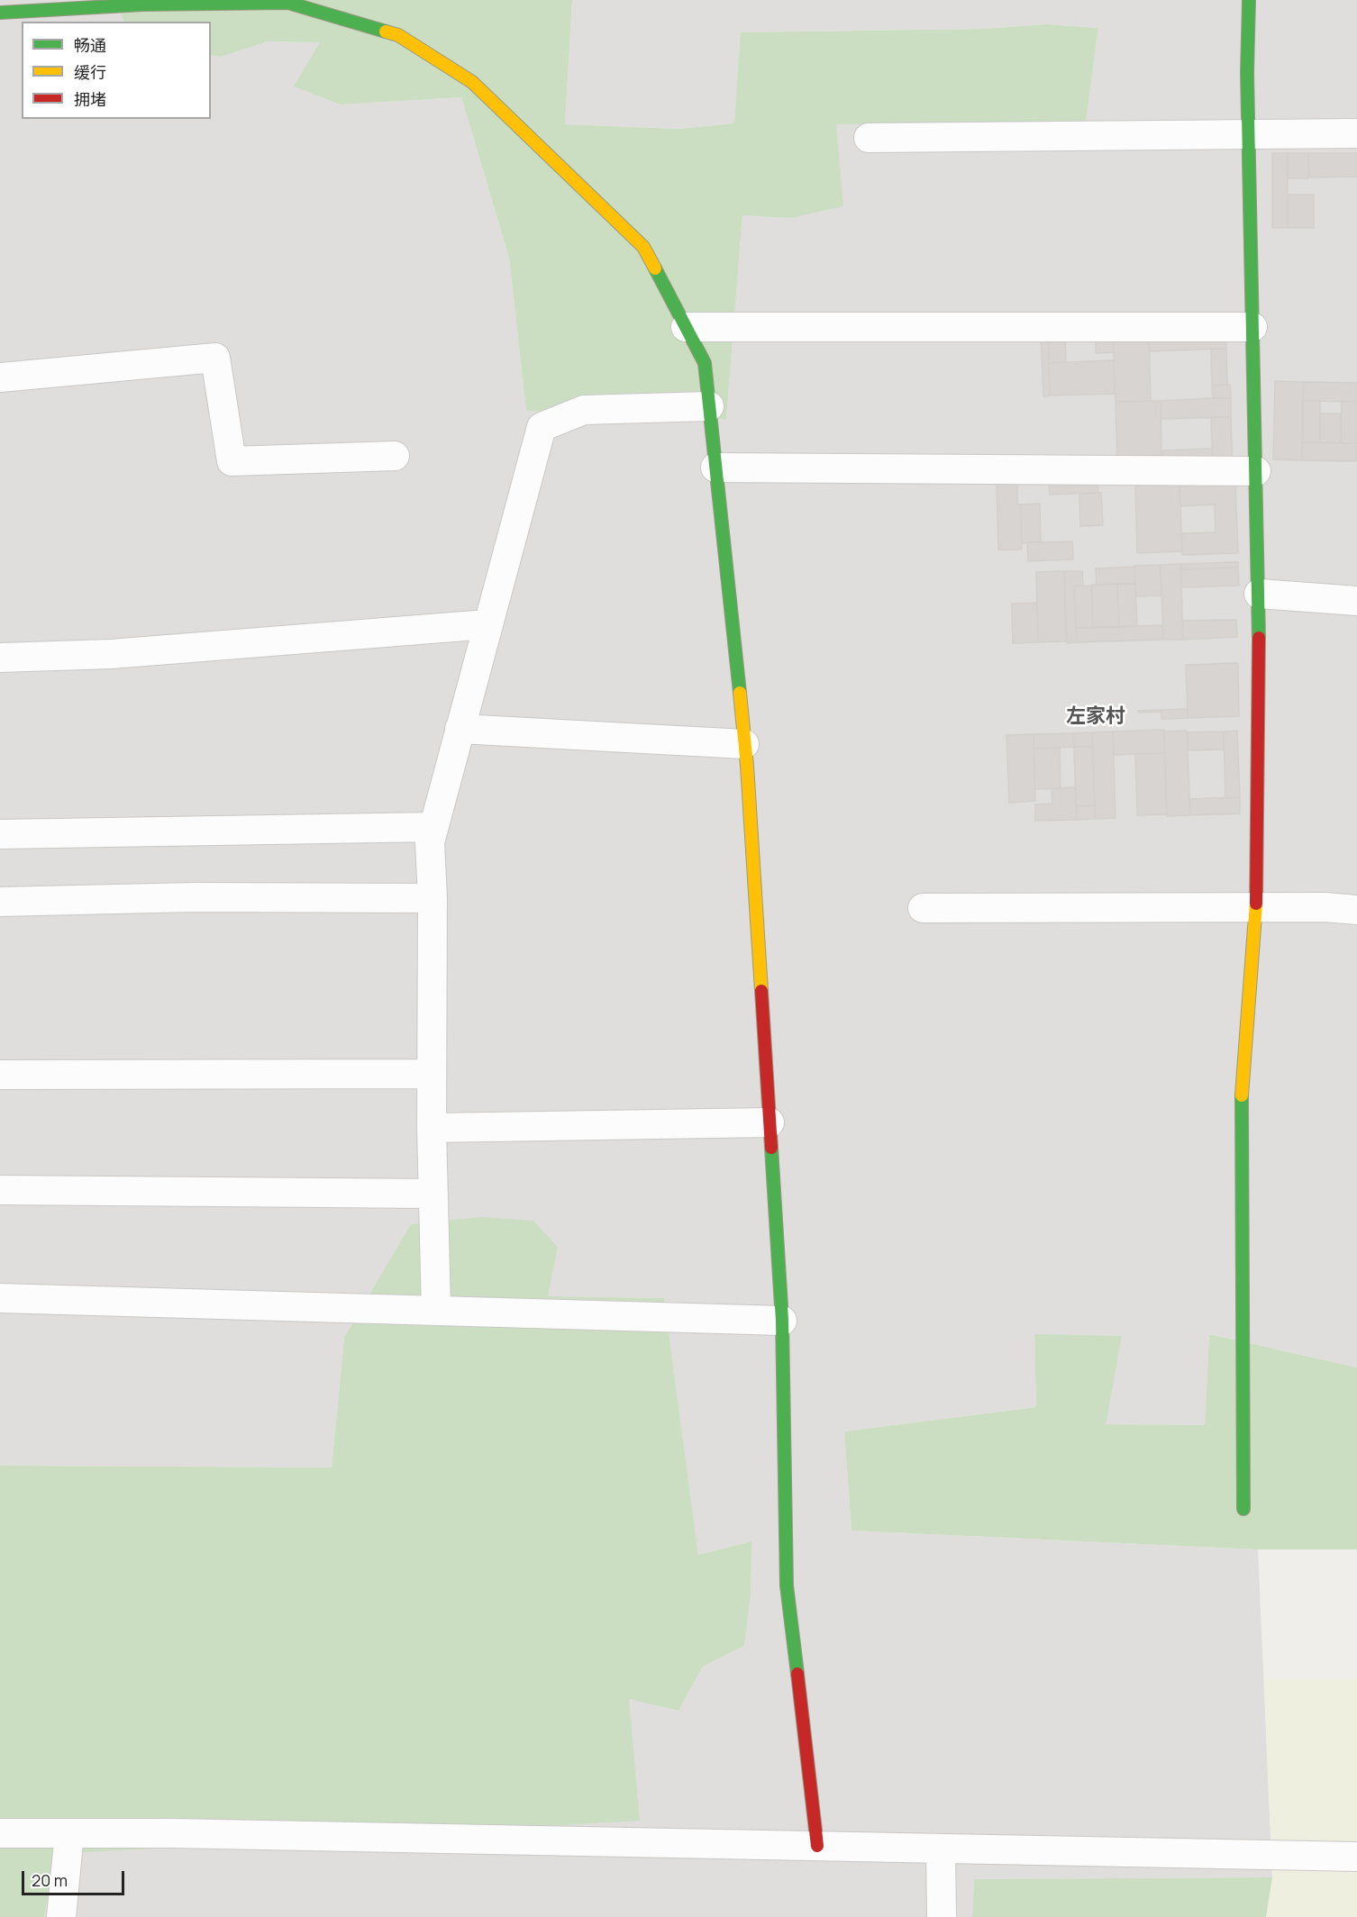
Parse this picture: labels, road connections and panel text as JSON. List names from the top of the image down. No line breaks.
{"districts":["左家村"],"legend":["畅通","缓行","拥堵"],"scale_bar":"20 m"}
